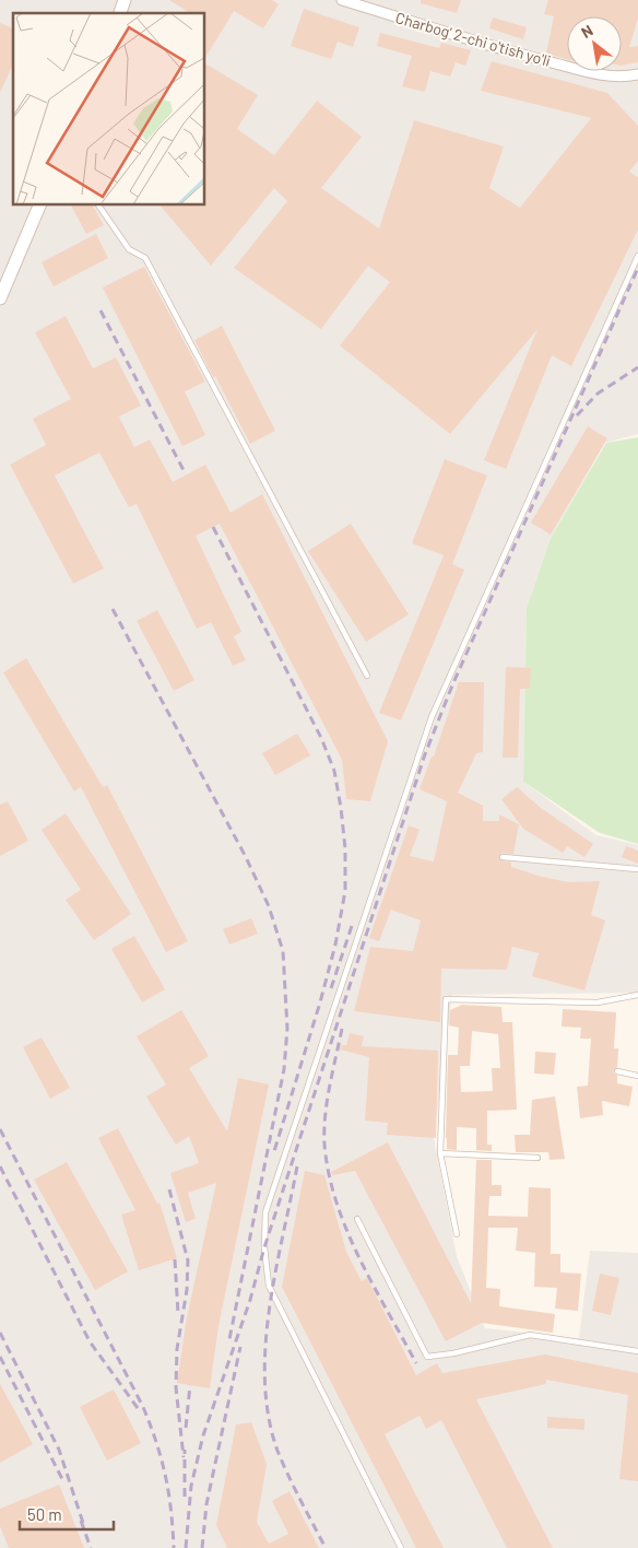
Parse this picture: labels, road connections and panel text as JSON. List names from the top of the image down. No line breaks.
{"streets":{"street":["Charbog' 2-chi o'tish yo'li"]},"scale_bar":"50 m","north":"top left"}
